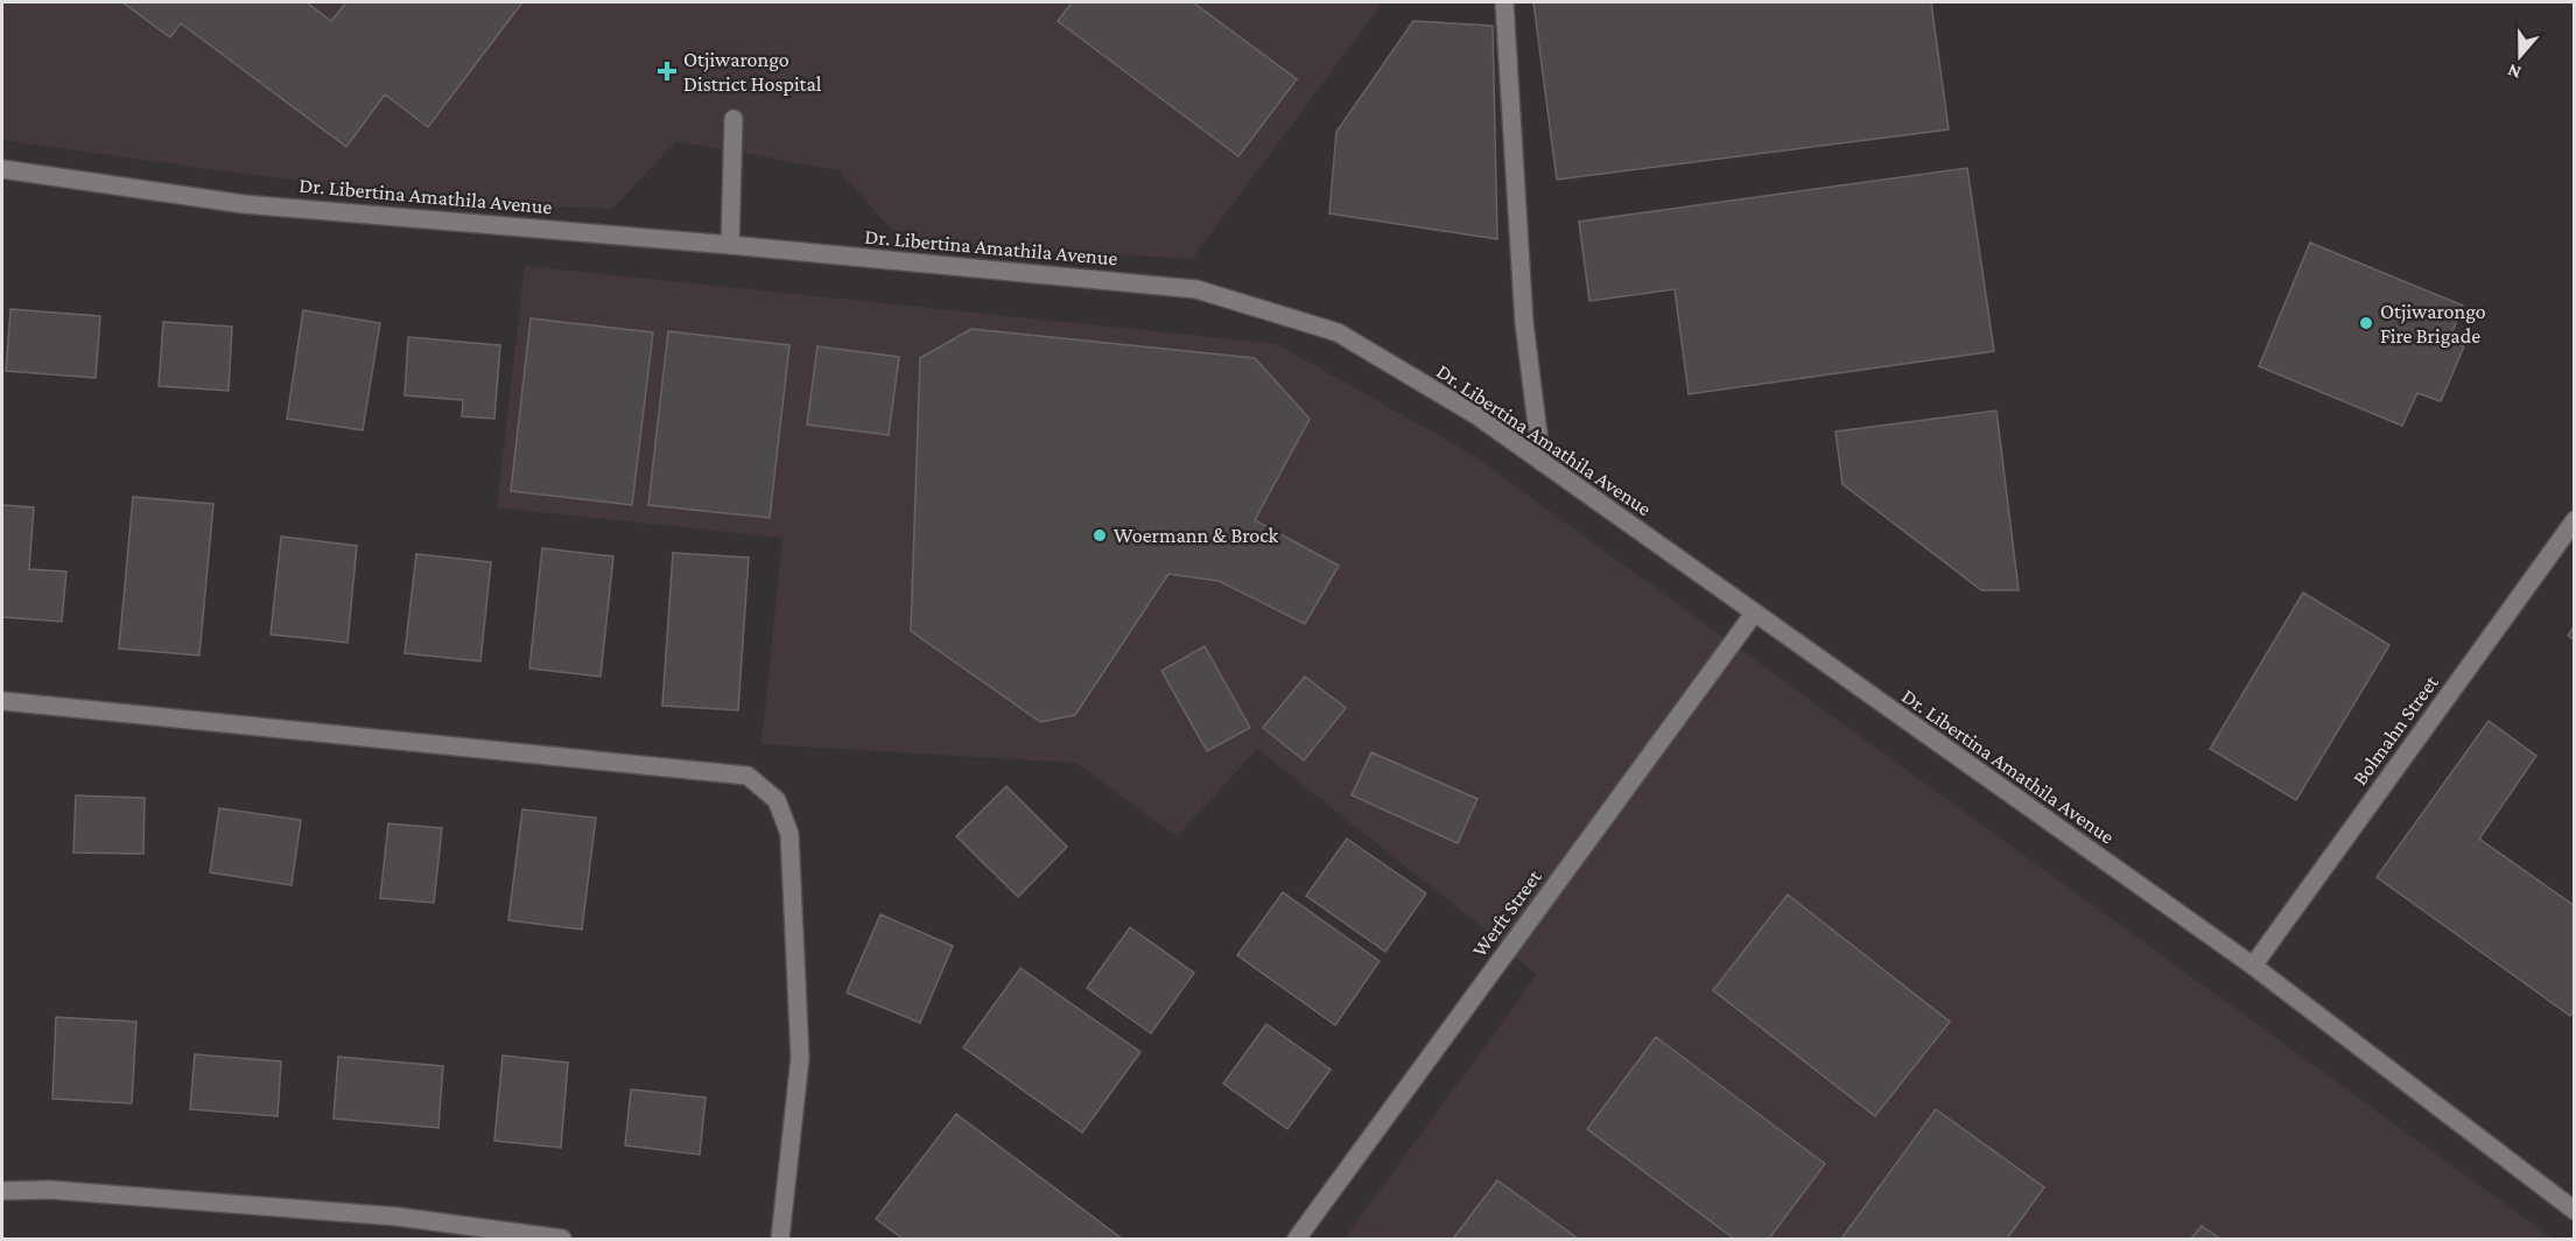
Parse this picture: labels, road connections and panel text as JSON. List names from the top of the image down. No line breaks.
{"streets":{"street":["Dr. Libertina Amathila Avenue","Bolmahn Street","Werft Street"]},"crossings":[["Dr. Libertina Amathila Avenue","Bolmahn Street"],["Dr. Libertina Amathila Avenue","Werft Street"]],"places":{"health":["Otjiwarongo District Hospital"],"other":["Otjiwarongo Fire Brigade","Woermann & Brock"]},"north":"bottom"}
